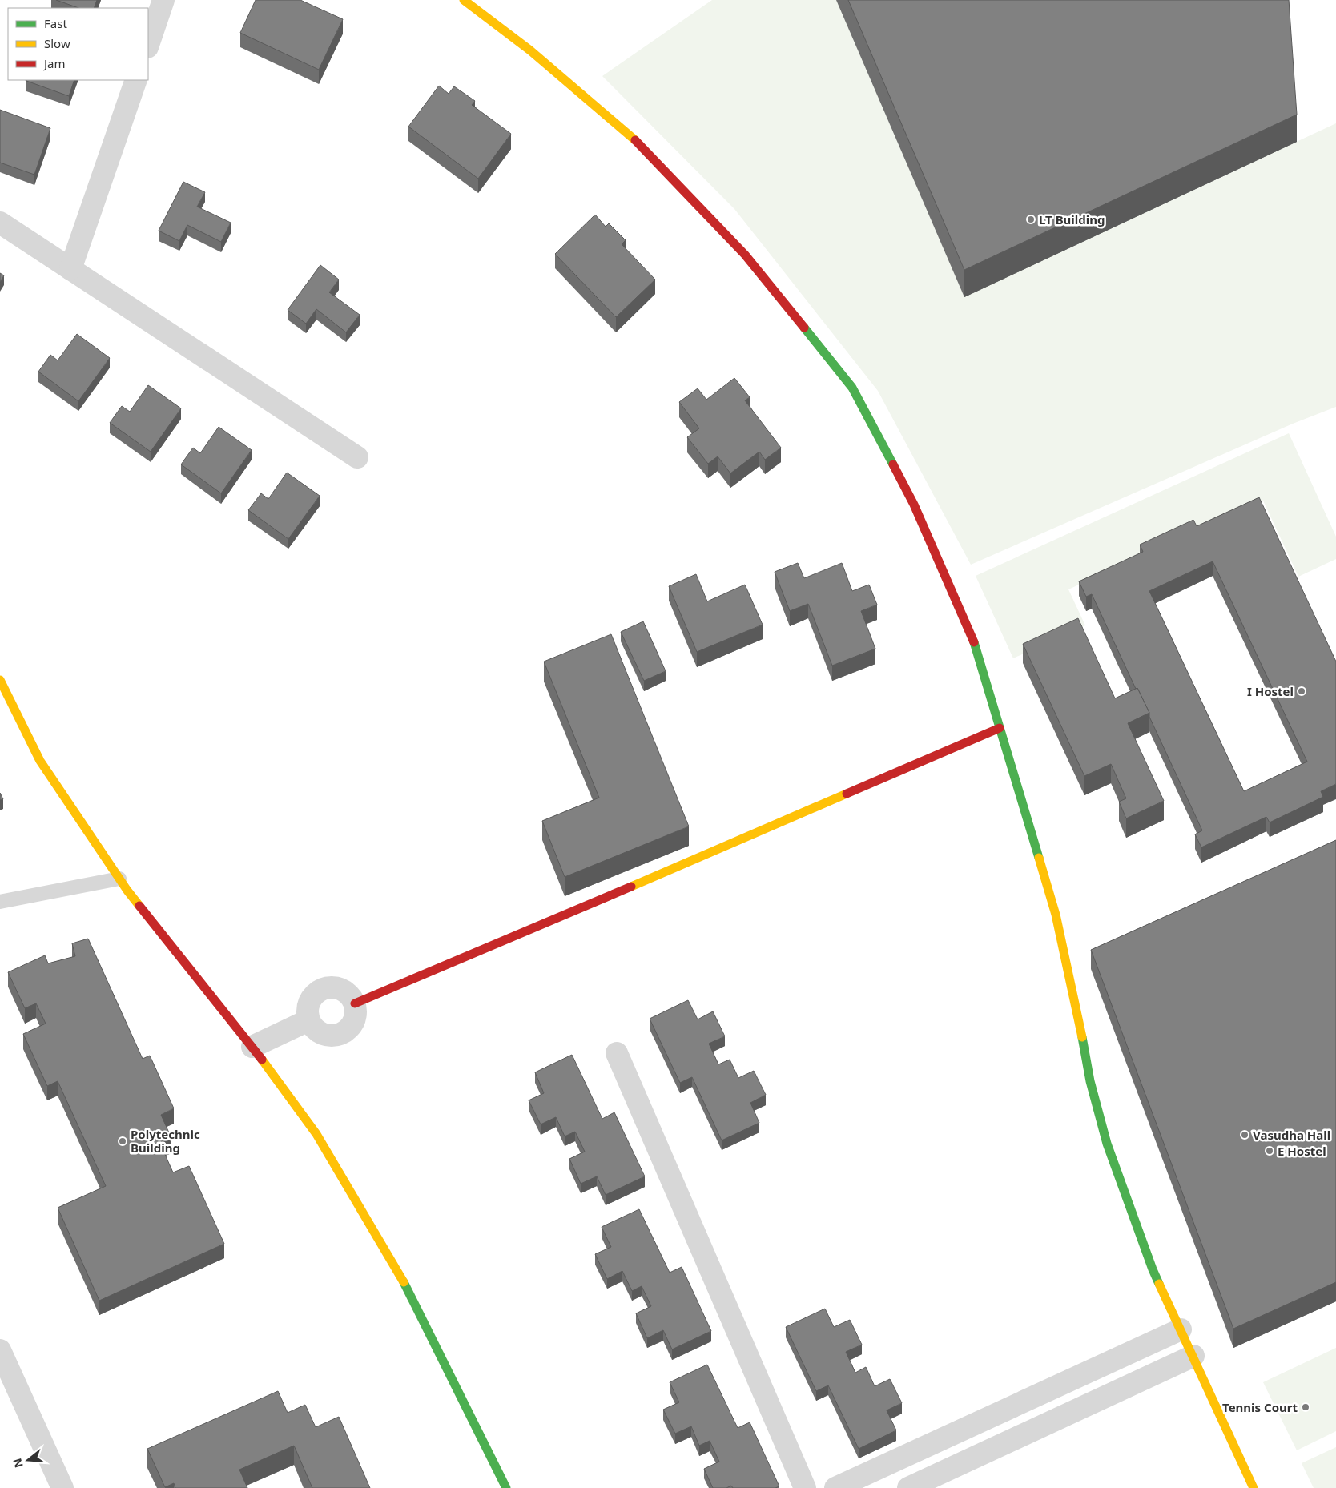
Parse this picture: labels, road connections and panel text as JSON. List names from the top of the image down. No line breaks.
{"places":["LT Building","I Hostel","Vasudha Hall","Polytechnic Building","E Hostel","Tennis Court"],"legend":["Fast","Slow","Jam"],"north":"left"}
